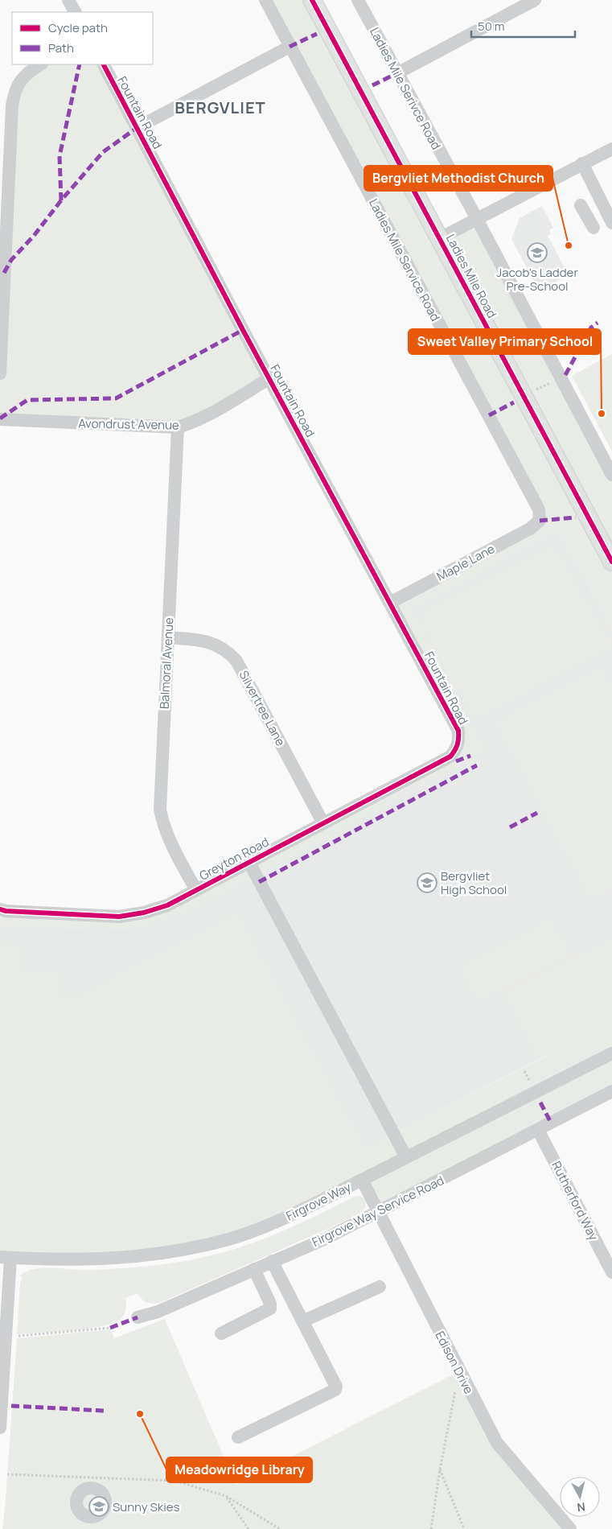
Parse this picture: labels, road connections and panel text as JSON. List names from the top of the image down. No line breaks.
{"streets":{"main road":["Ladies Mile Road"],"street":["Ladies Mile Serivce Road","Fountain Road","Ladies Mile Service Road","Avondrust Avenue","Maple Lane","Balmoral Avenue","Silvertree Lane","Greyton Road","Rutherford Way","Firgrove Way","Firgrove Way Service Road","Edison Drive"]},"crossings":[["Fountain Road","Avondrust Avenue"],["Fountain Road","Maple Lane"],["Fountain Road","Greyton Road"],["Ladies Mile Service Road","Maple Lane"],["Avondrust Avenue","Balmoral Avenue"],["Balmoral Avenue","Silvertree Lane"],["Balmoral Avenue","Greyton Road"],["Silvertree Lane","Greyton Road"],["Rutherford Way","Firgrove Way Service Road"],["Firgrove Way","Edison Drive"],["Firgrove Way Service Road","Edison Drive"]],"districts":["BERGVLIET"],"places":{"other":["Bergvliet Methodist Church","Sweet Valley Primary School","Meadowridge Library"],"school or university":["Jacob's Ladder Pre-School","Bergvliet High School","Sunny Skies"]},"legend":["Cycle path","Path"],"scale_bar":"50 m","north":"bottom"}
